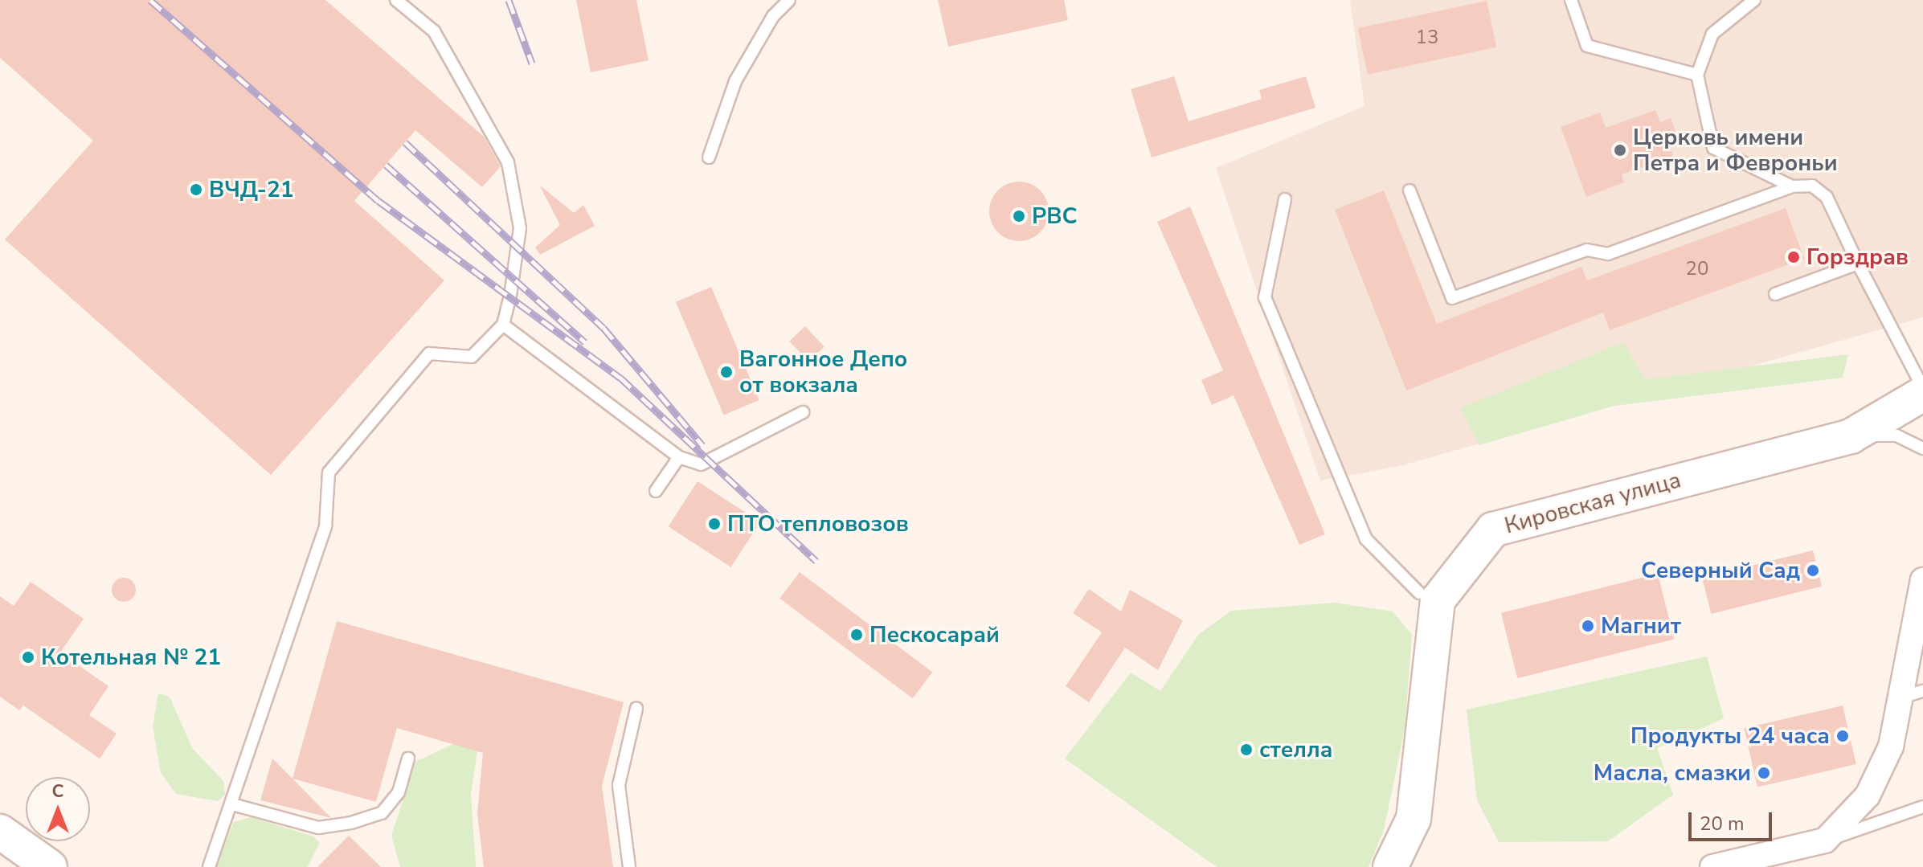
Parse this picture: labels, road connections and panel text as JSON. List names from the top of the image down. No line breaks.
{"streets":{"main road":["Кировская улица"]},"places":["Церковь имени Петра и Февроньи","ВЧД-21","РВС","Горздрав","Вагонное Депо от вокзала","ПТО тепловозов","Северный Сад","Магнит","Пескосарай","Котельная № 21","Продукты 24 часа","стелла","Масла, смазки"],"house_numbers":["13","20"],"scale_bar":"20 m","north":"top"}
